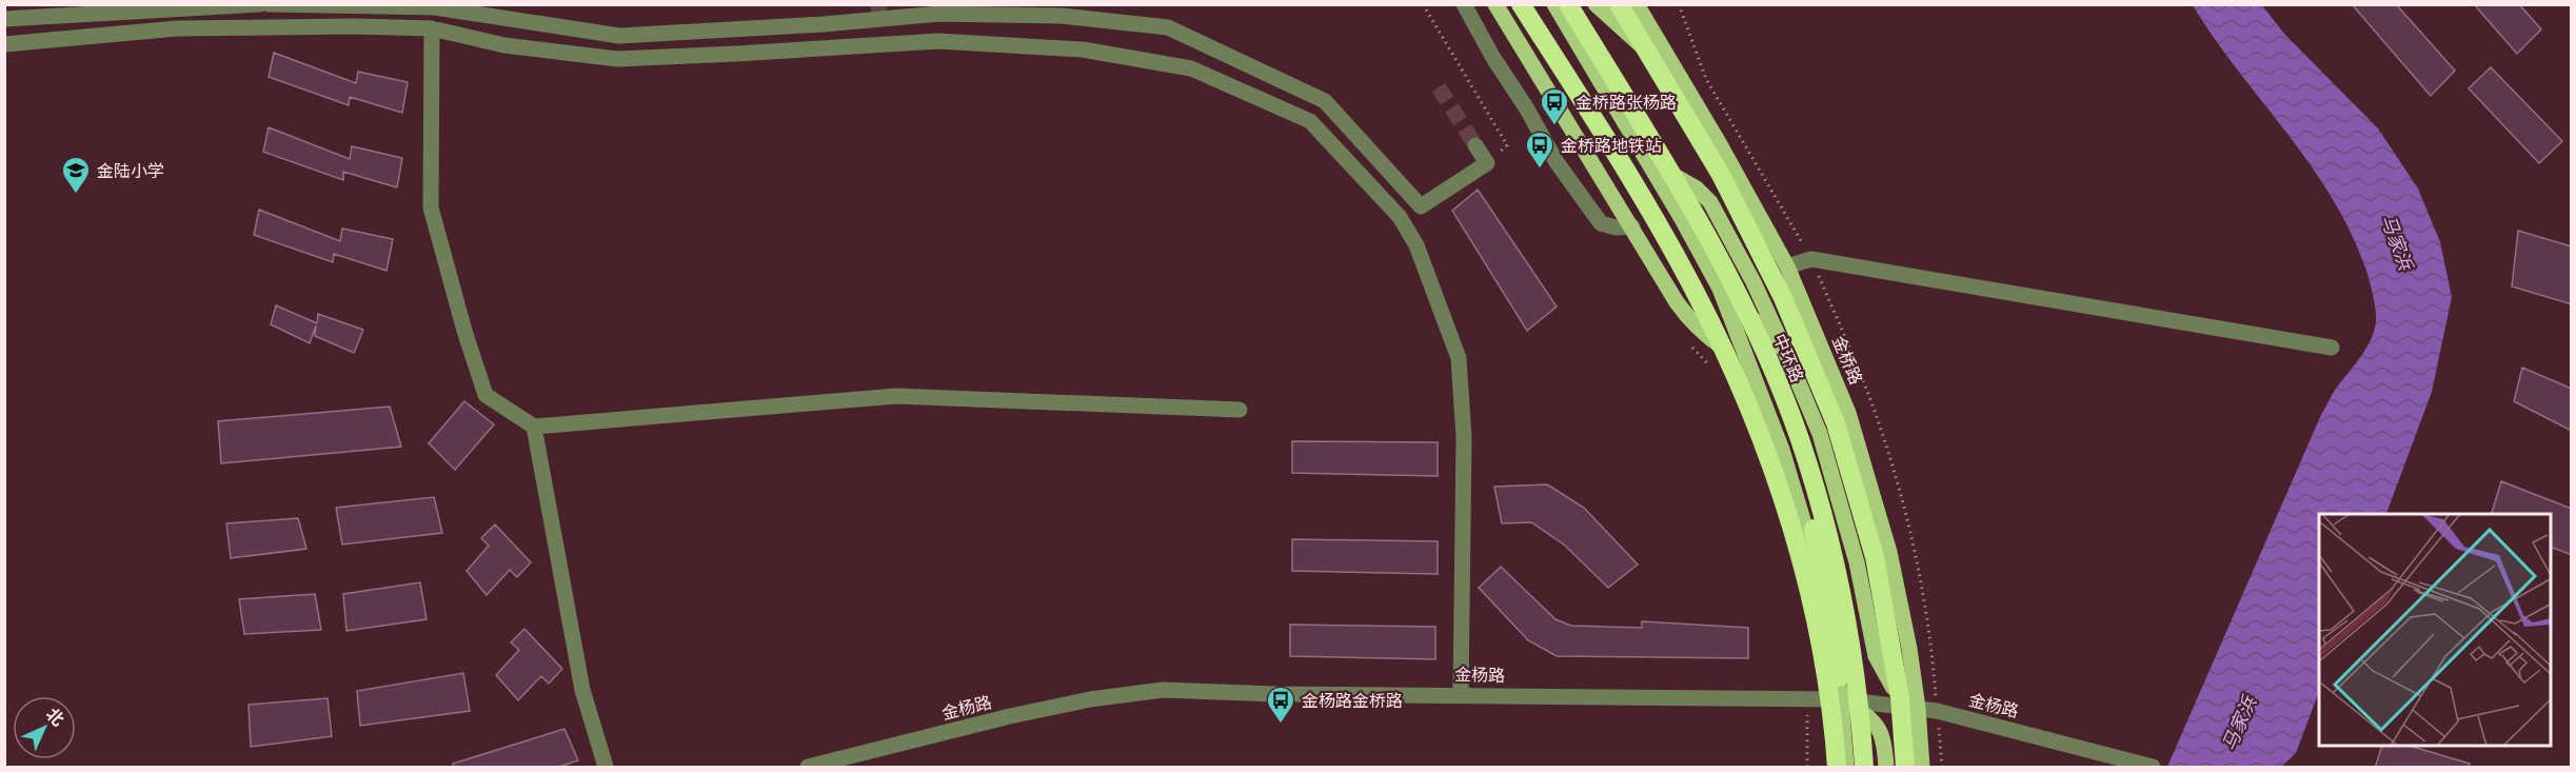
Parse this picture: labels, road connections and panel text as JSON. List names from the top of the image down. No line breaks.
{"streets":{"highway":["中环路"],"main road":["金桥路"],"street":["金杨路"]},"crossings":[["金桥路","金杨路"]],"water":["马家浜"],"places":{"bus stop":["金桥路张杨路","金桥路地铁站","金杨路金桥路"],"school or university":["金陆小学"]},"north":"top right"}
